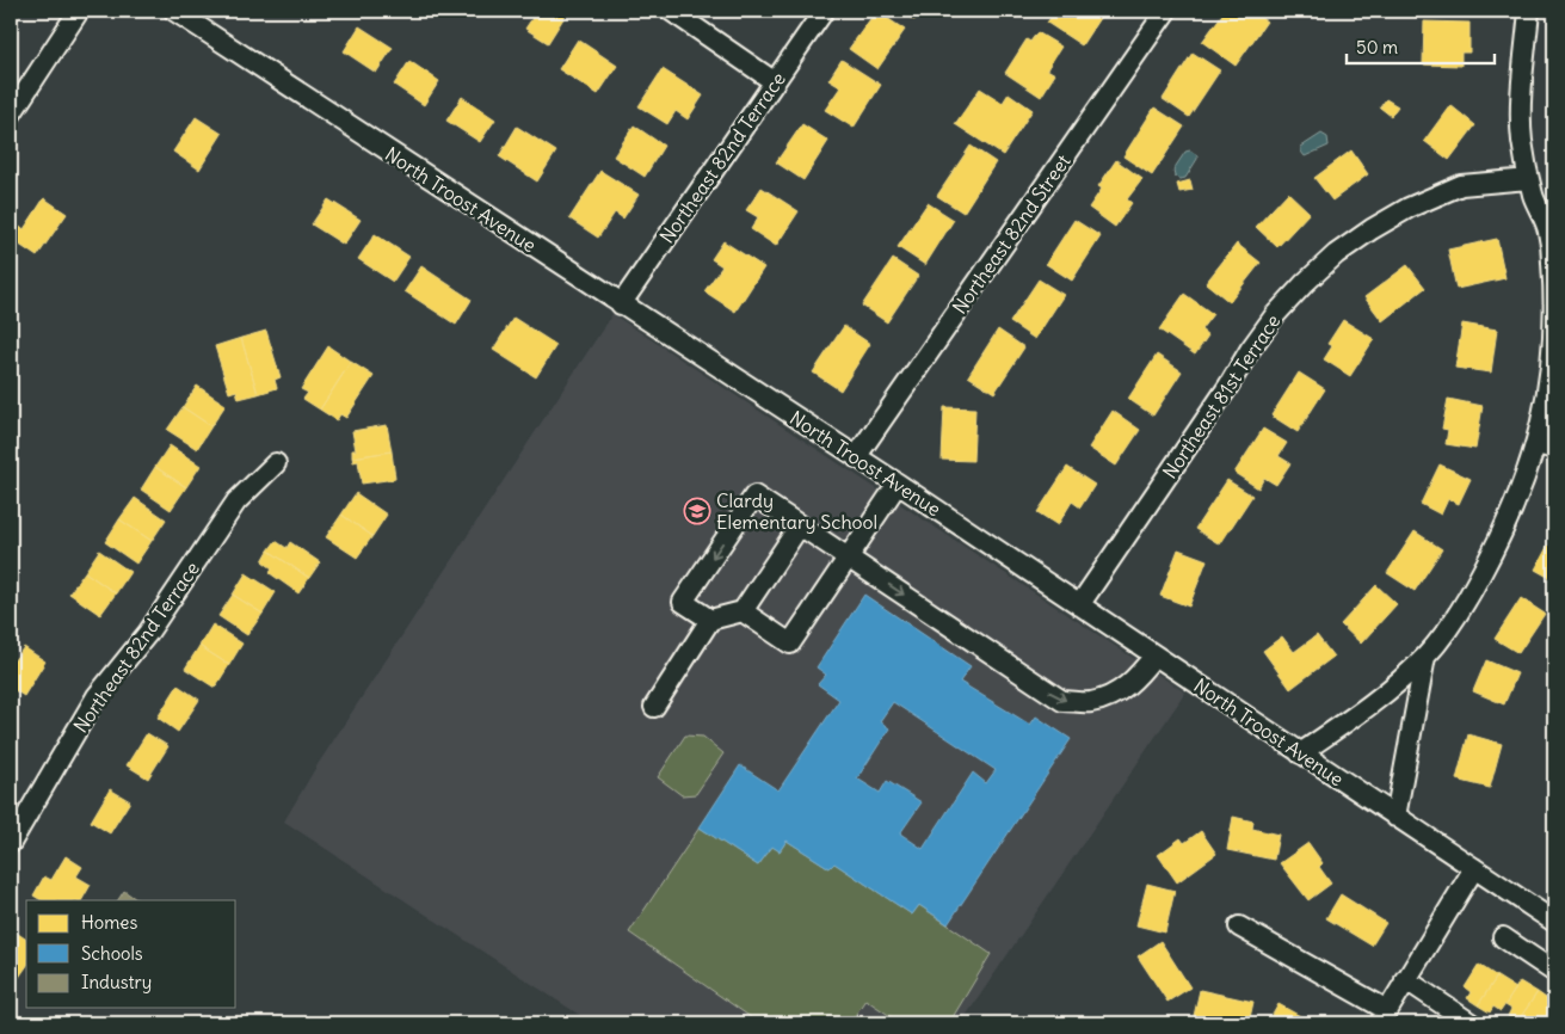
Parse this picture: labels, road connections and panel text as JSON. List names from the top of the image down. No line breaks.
{"streets":{"street":["Northeast 82nd Terrace","North Troost Avenue","Northeast 82nd Street","Northeast 81st Terrace"]},"crossings":[["Northeast 82nd Terrace","North Troost Avenue"],["North Troost Avenue","Northeast 82nd Street"],["North Troost Avenue","Northeast 81st Terrace"]],"places":{"school or university":["Clardy Elementary School"]},"legend":["Homes","Schools","Industry"],"scale_bar":"50 m"}
